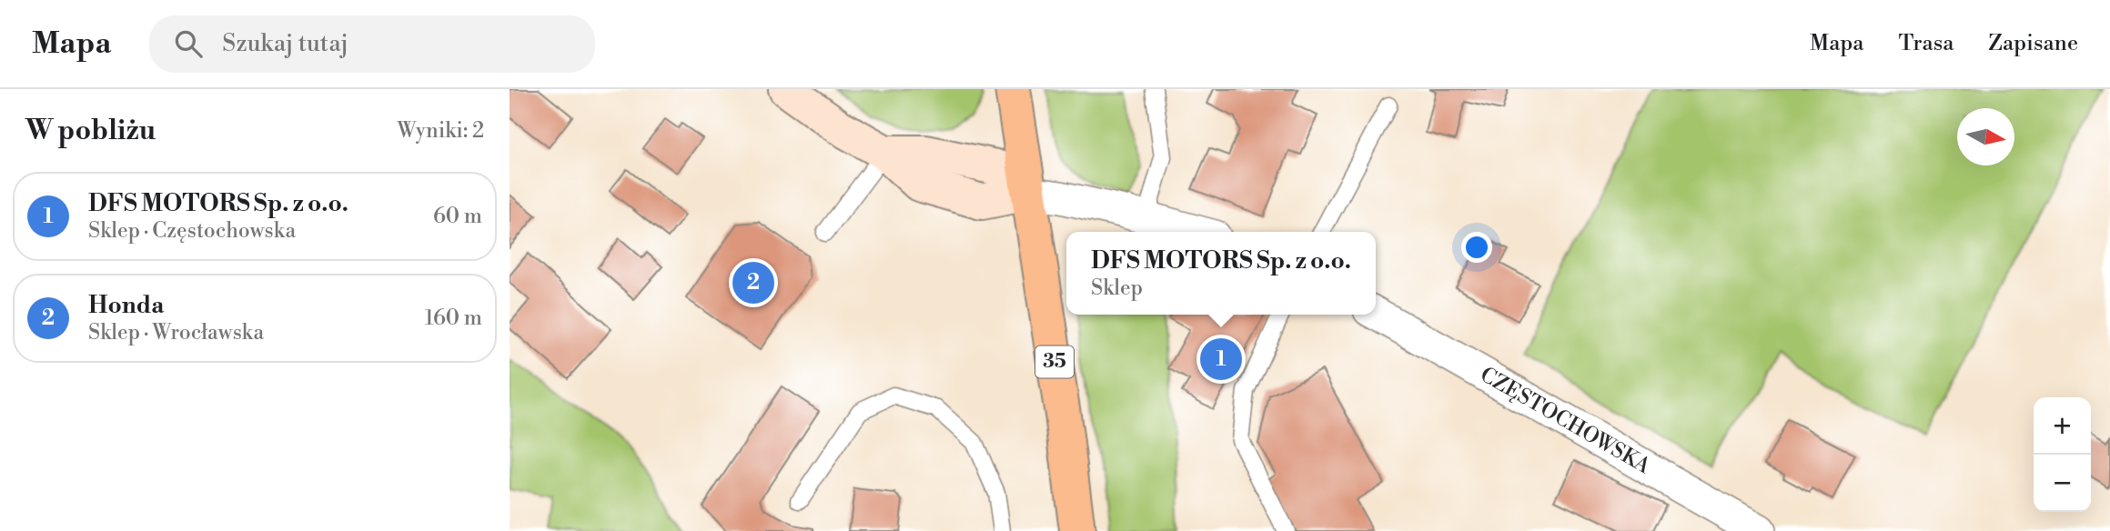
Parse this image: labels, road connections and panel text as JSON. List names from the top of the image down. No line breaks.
{"streets":{"main road":["35"],"street":["CZĘSTOCHOWSKA"]},"north":"right","page":{"header":"Mapa","search":"Szukaj tutaj","nav":["Mapa","Trasa","Zapisane"],"heading":["W pobliżu","Wyniki: 2"],"list":[{"mark":"1","name":"DFS MOTORS Sp. z o.o.","note":"Sklep · Częstochowska","value":"60 m"},{"mark":"2","name":"Honda","note":"Sklep · Wrocławska","value":"160 m"}],"popup":["DFS MOTORS Sp. z o.o.","Sklep"],"pins":["2","1"],"map_buttons":["+","−"]}}
